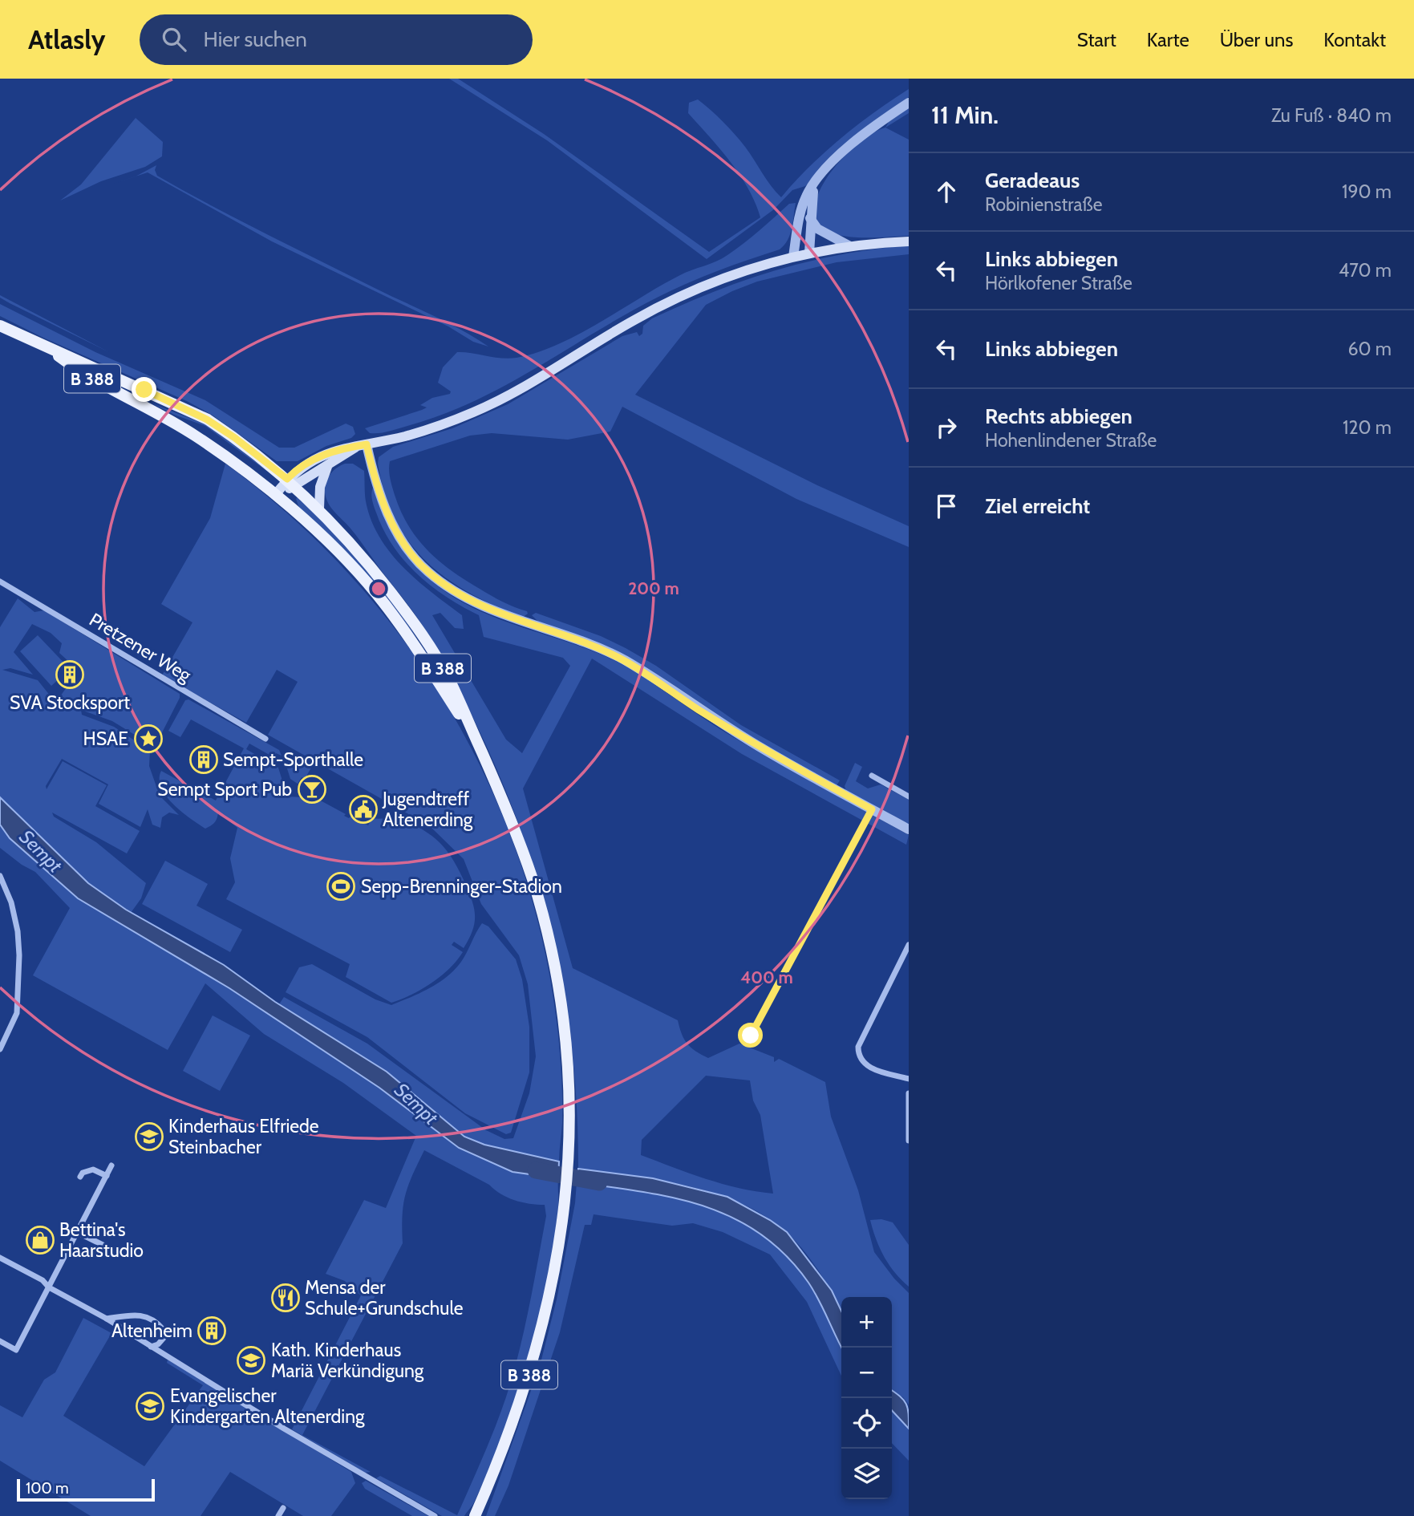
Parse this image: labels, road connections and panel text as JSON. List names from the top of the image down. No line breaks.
{"streets":{"main road":["B 388"],"street":["Pretzener Weg"]},"water":["Sempt"],"places":{"building":["SVA Stocksport","Sempt-Sporthalle","Altenheim"],"place":["HSAE"],"bar":["Sempt Sport Pub"],"public building":["Jugendtreff Altenerding"],"sports":["Sepp-Brenninger-Stadion"],"school or university":["Kinderhaus Elfriede Steinbacher","Kath. Kinderhaus Mariä Verkündigung","Evangelischer Kindergarten Altenerding"],"shop":["Bettina's Haarstudio"],"restaurant":["Mensa der Schule+Grundschule"]},"scale_bar":"100 m","page":{"header":"Atlasly","search":"Hier suchen","nav":["Start","Karte","Über uns","Kontakt"],"heading":["11 Min.","Zu Fuß · 840 m"],"list":[["Geradeaus","Robinienstraße","190 m"],["Links abbiegen","Hörlkofener Straße","470 m"],["Links abbiegen","60 m"],["Rechts abbiegen","Hohenlindener Straße","120 m"],"Ziel erreicht"],"map_buttons":["+","−"],"scale":"100 m"},"rings":["200 m","400 m"]}
